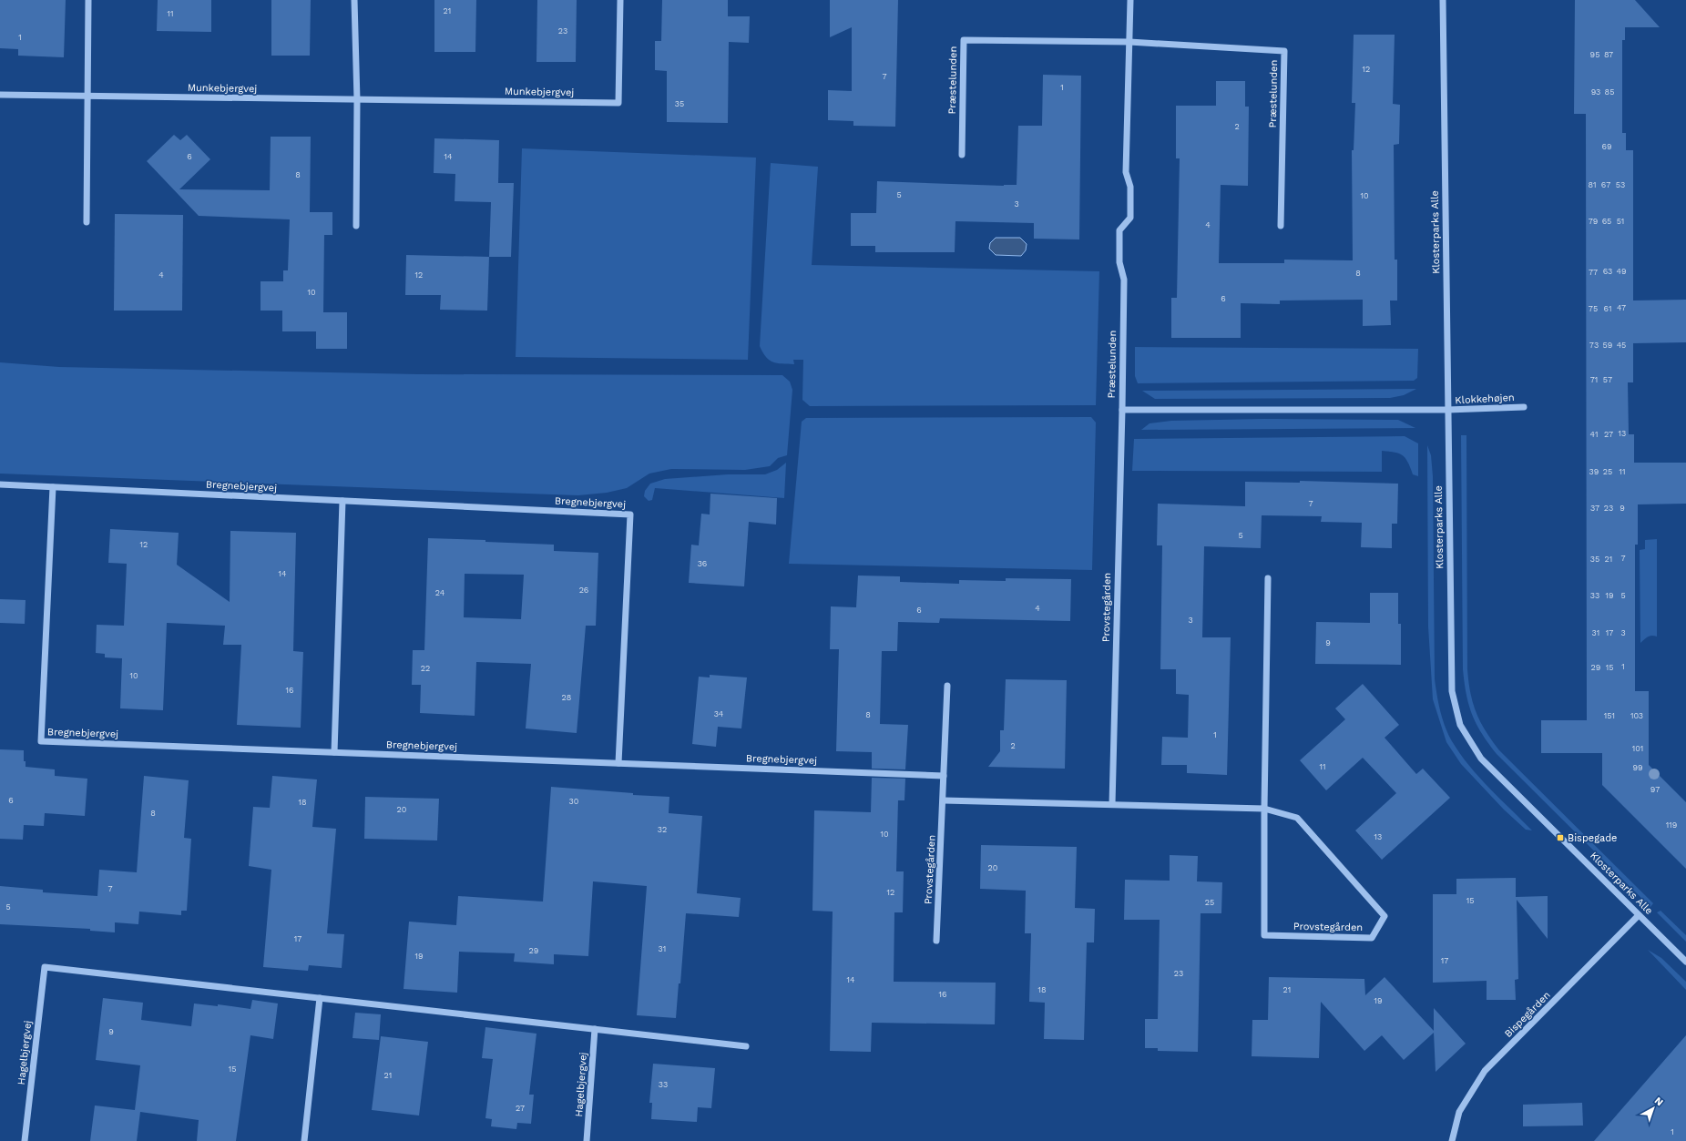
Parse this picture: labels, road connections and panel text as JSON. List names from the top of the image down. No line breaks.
{"streets":{"street":["Præstelunden","Munkebjergvej","Klosterparks Alle","Klokkehøjen","Bregnebjergvej","Provstegården","Bispegården","Hagelbjergvej"]},"crossings":[["Præstelunden","Klosterparks Alle"],["Præstelunden","Klokkehøjen"],["Præstelunden","Provstegården"],["Klosterparks Alle","Klokkehøjen"],["Klosterparks Alle","Bispegården"],["Bregnebjergvej","Provstegården"]],"places":{"transit":["Bispegade"]},"house_numbers":["21","11","23","1","95","87","12","7","1","93","85","35","2","69","6","14","8","81","67","53","5","10","3","79","65","51","4","63","49","77","8","4","12","10","6","47","75","61","73","59","45","71","57","13","41","27","39","25","11","7","37","23","9","5","12","7","35","21","36","14","26","24","33","19","5","4","6","3","31","17","3","9","1","29","15","22","10","16","28","34","8","151","103","1","2","101","11","99","97","6","30","18","20","8","119","32","10","13","20","7","12","15","25","5","17","31","29","19","17","23","14","18","21","16","19","9","15","21","33","27","1"],"north":"top right"}
